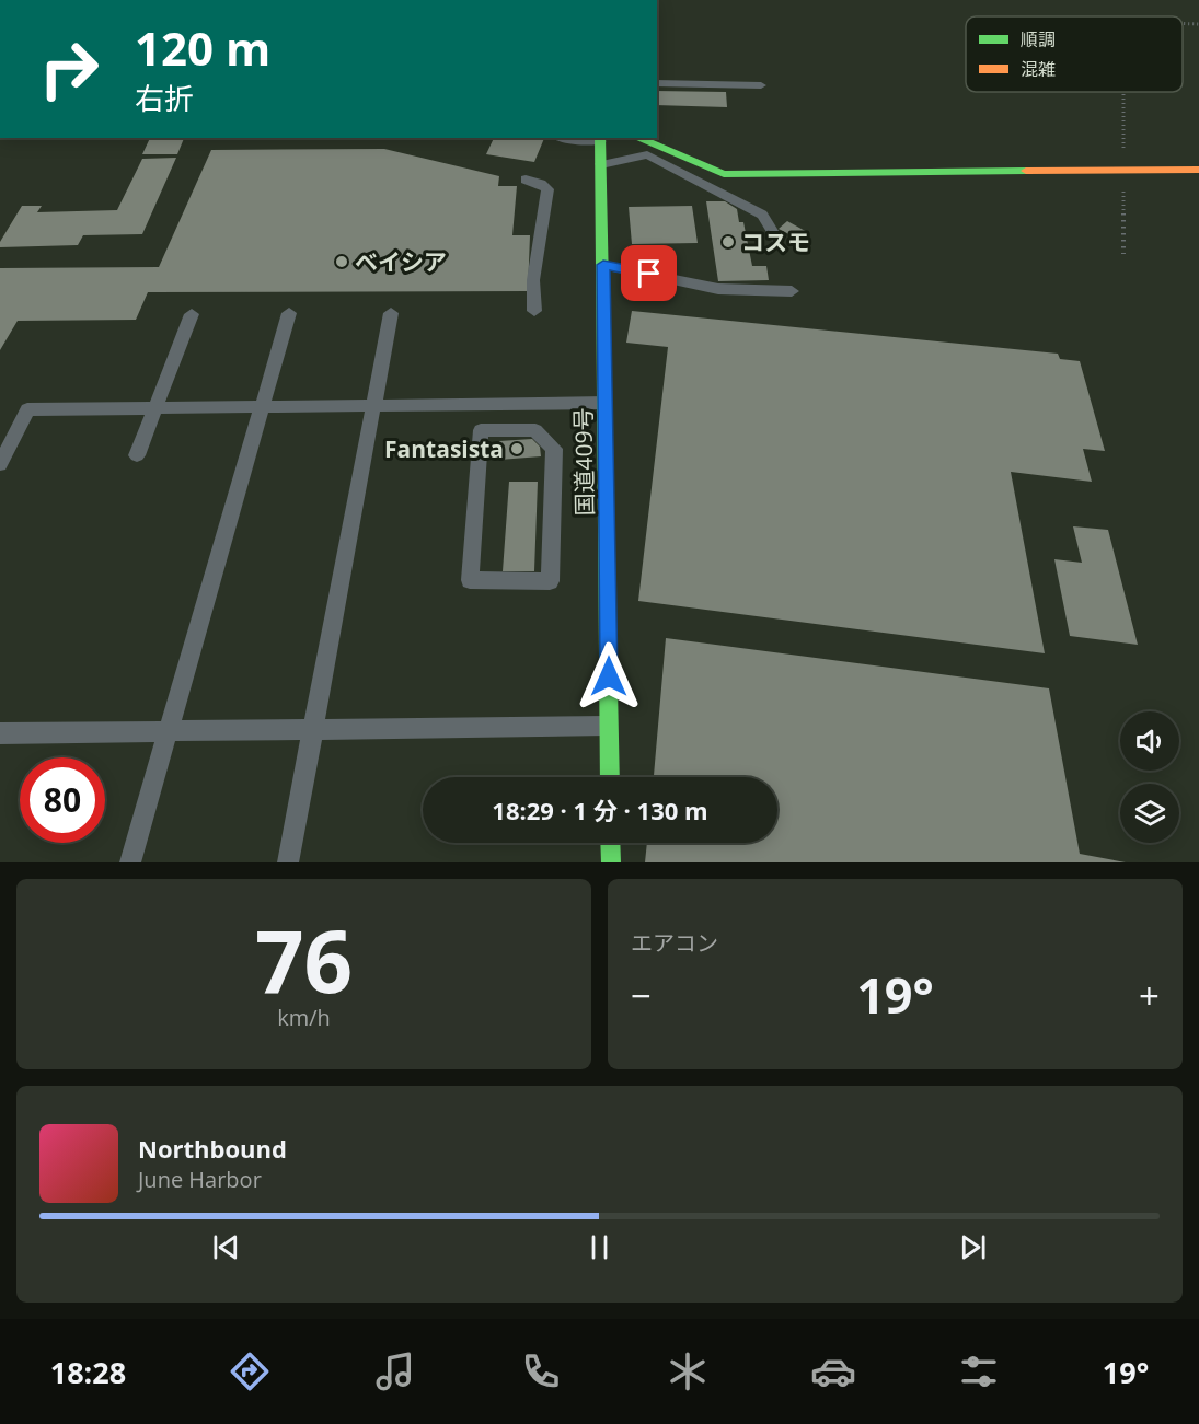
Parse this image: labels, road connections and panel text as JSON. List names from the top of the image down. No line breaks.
{"streets":{"main road":["国道409号"]},"places":["コスモ","ベイシア","Fantasista"],"legend":["順調","混雑"],"page":{"turn":["120 m","右折"],"limit":"80","trip":"18:29 · 1 分 · 130 m","tile":[["76","km/h"],"エアコン"],"heat":["−","19°","+"],"song":["Northbound","June Harbor"],"tabs":["18:28","19°"]}}
